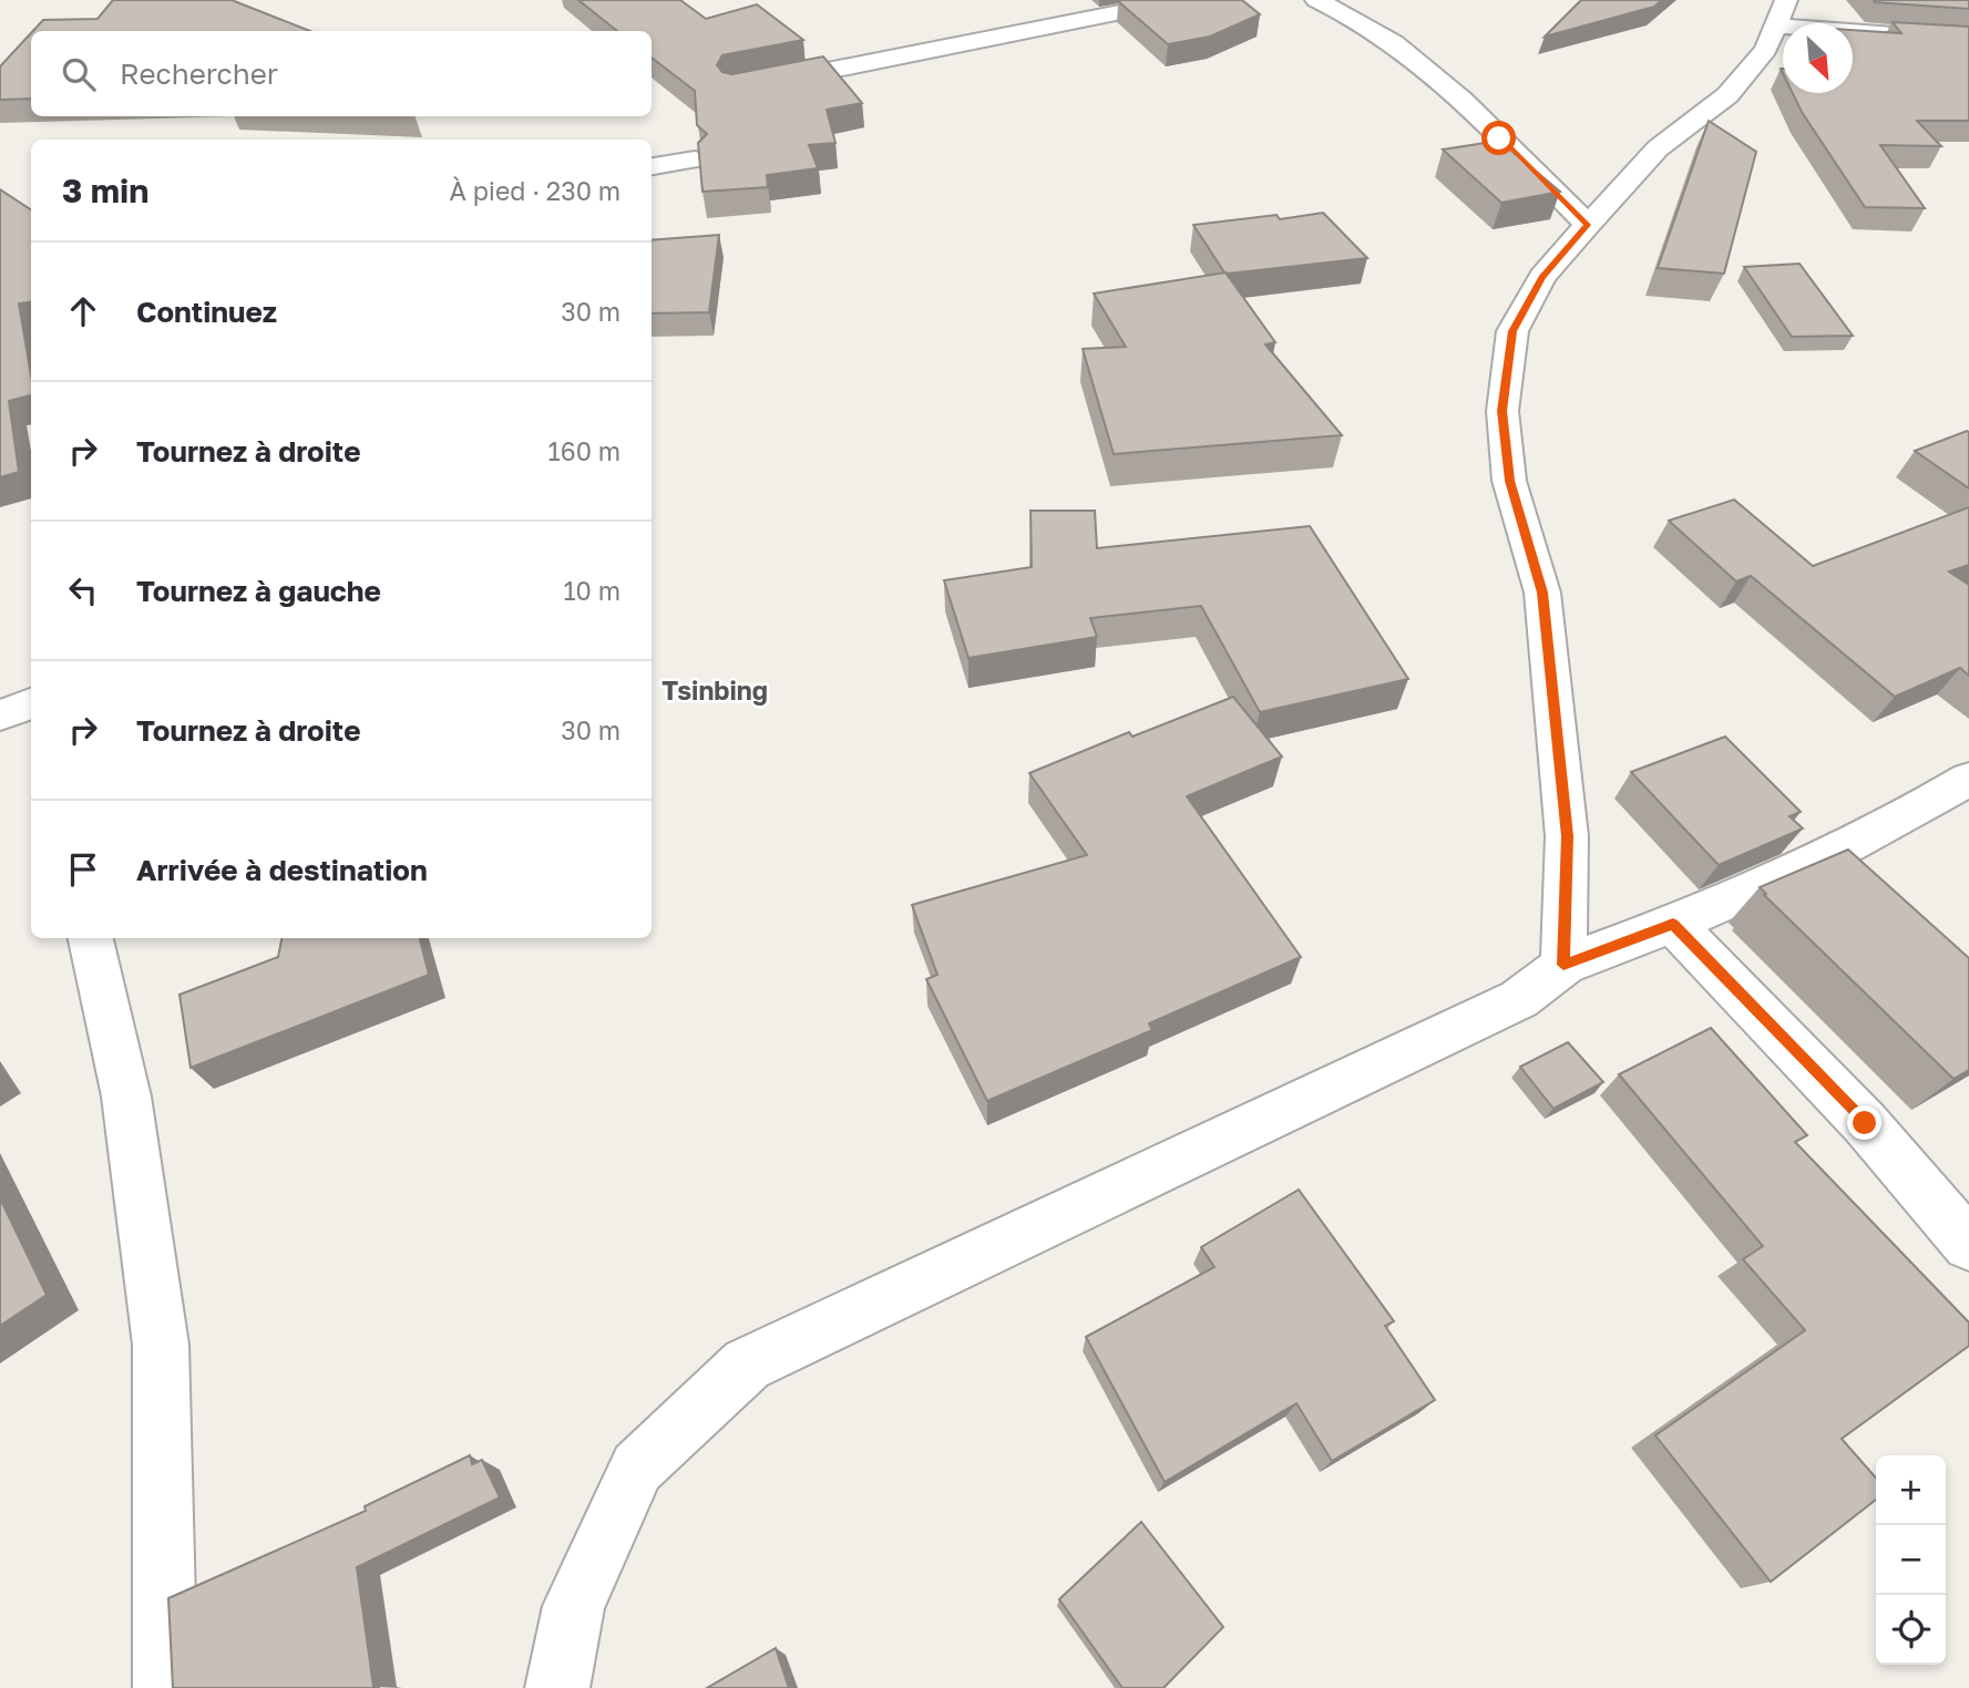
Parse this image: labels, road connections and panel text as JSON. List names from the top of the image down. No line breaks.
{"districts":["Tsinbing"],"north":"bottom right","page":{"search":"Rechercher","heading":["3 min","À pied · 230 m"],"list":[["Continuez","30 m"],["Tournez à droite","160 m"],["Tournez à gauche","10 m"],["Tournez à droite","30 m"],"Arrivée à destination"],"map_buttons":["+","−"]}}
